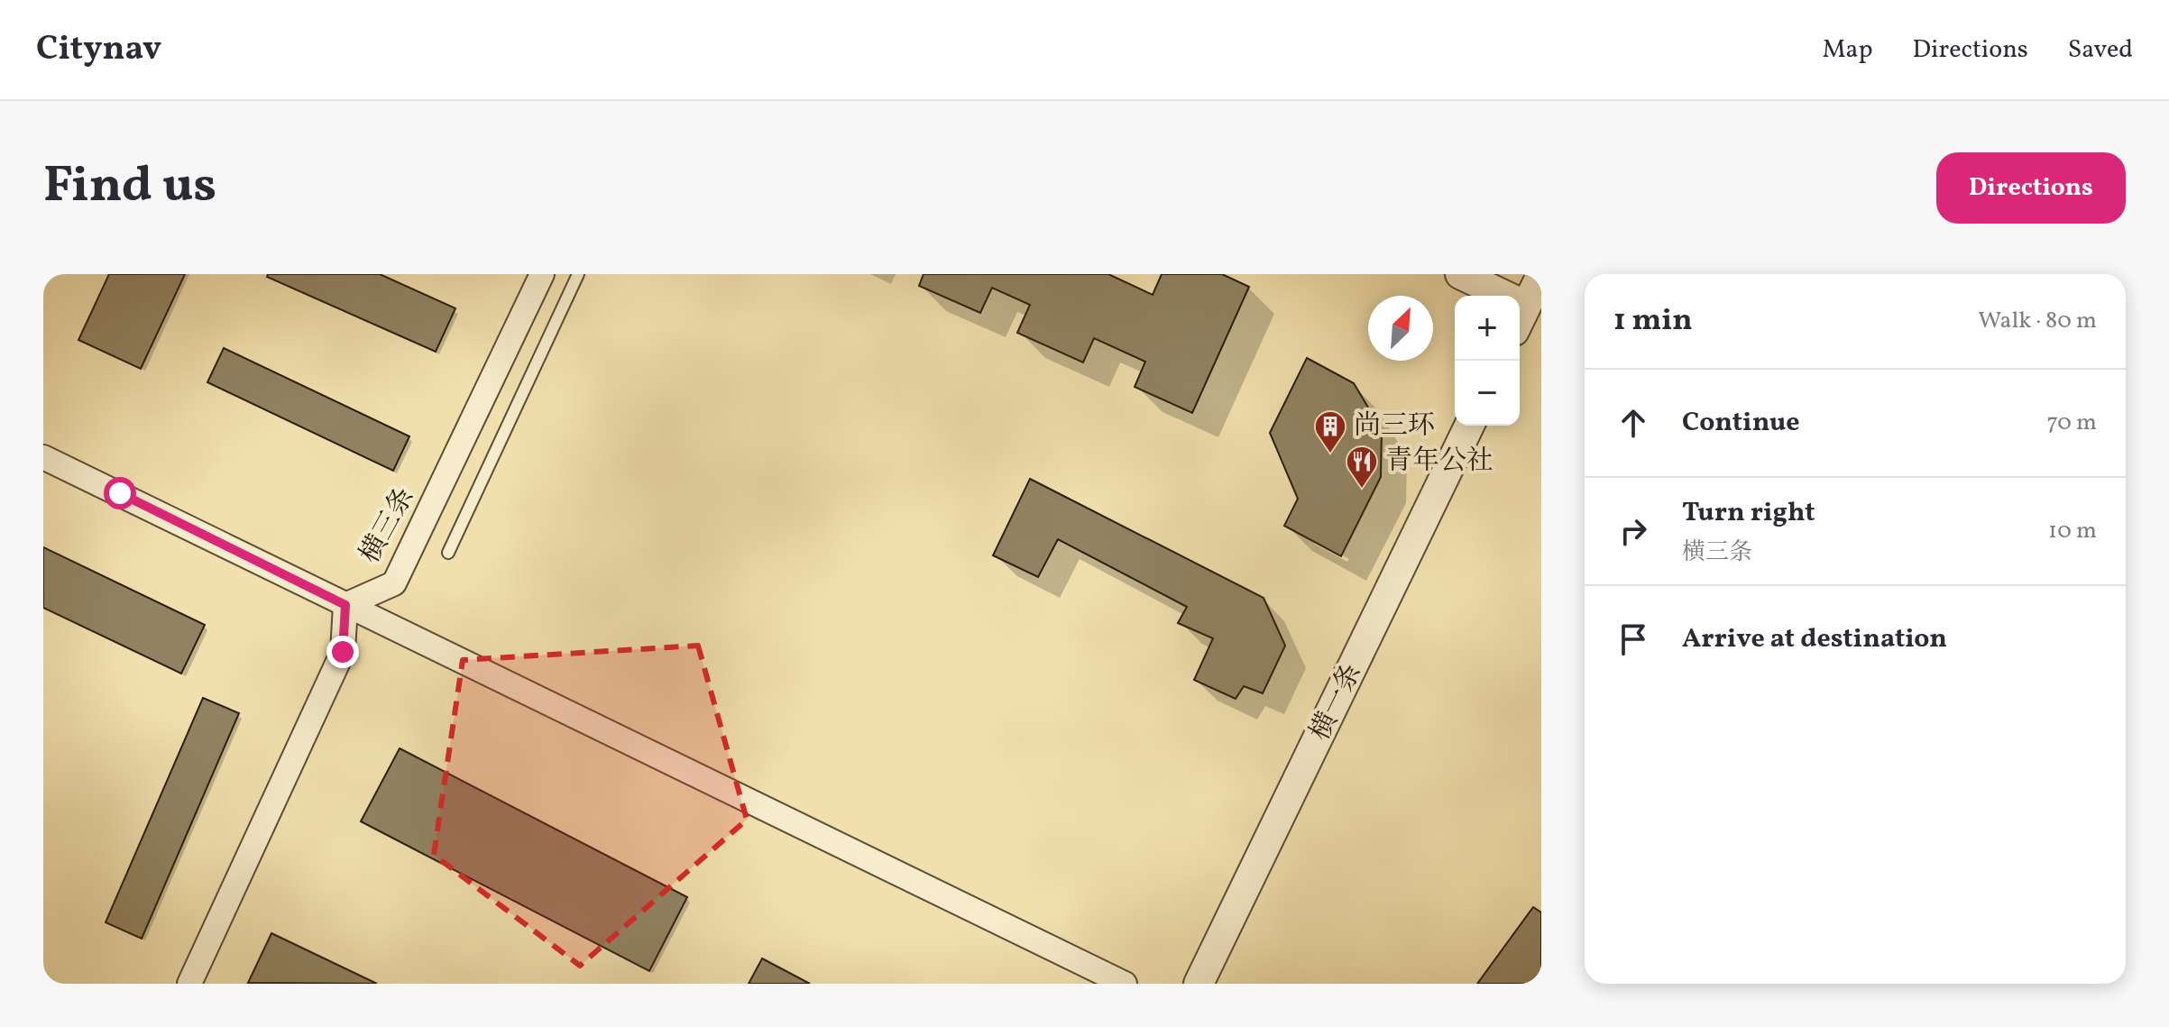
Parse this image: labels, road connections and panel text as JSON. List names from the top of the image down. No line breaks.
{"streets":{"street":["横三条","横一条"]},"places":{"building":["尚三环"],"restaurant":["青年公社"]},"north":"top right","page":{"header":"Citynav","nav":["Map","Directions","Saved"],"title":"Find us","buttons":"Directions","heading":["1 min","Walk · 80 m"],"map_buttons":["+","−"],"list":[["Continue","70 m"],["Turn right","横三条","10 m"],"Arrive at destination"]}}
